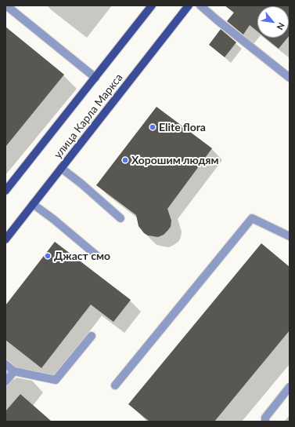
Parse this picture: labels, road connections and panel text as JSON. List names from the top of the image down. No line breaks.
{"streets":{"main road":["улица Карла Маркса"]},"places":["Elite flora","Хорошим людям","Джаст смо"],"north":"bottom right"}
